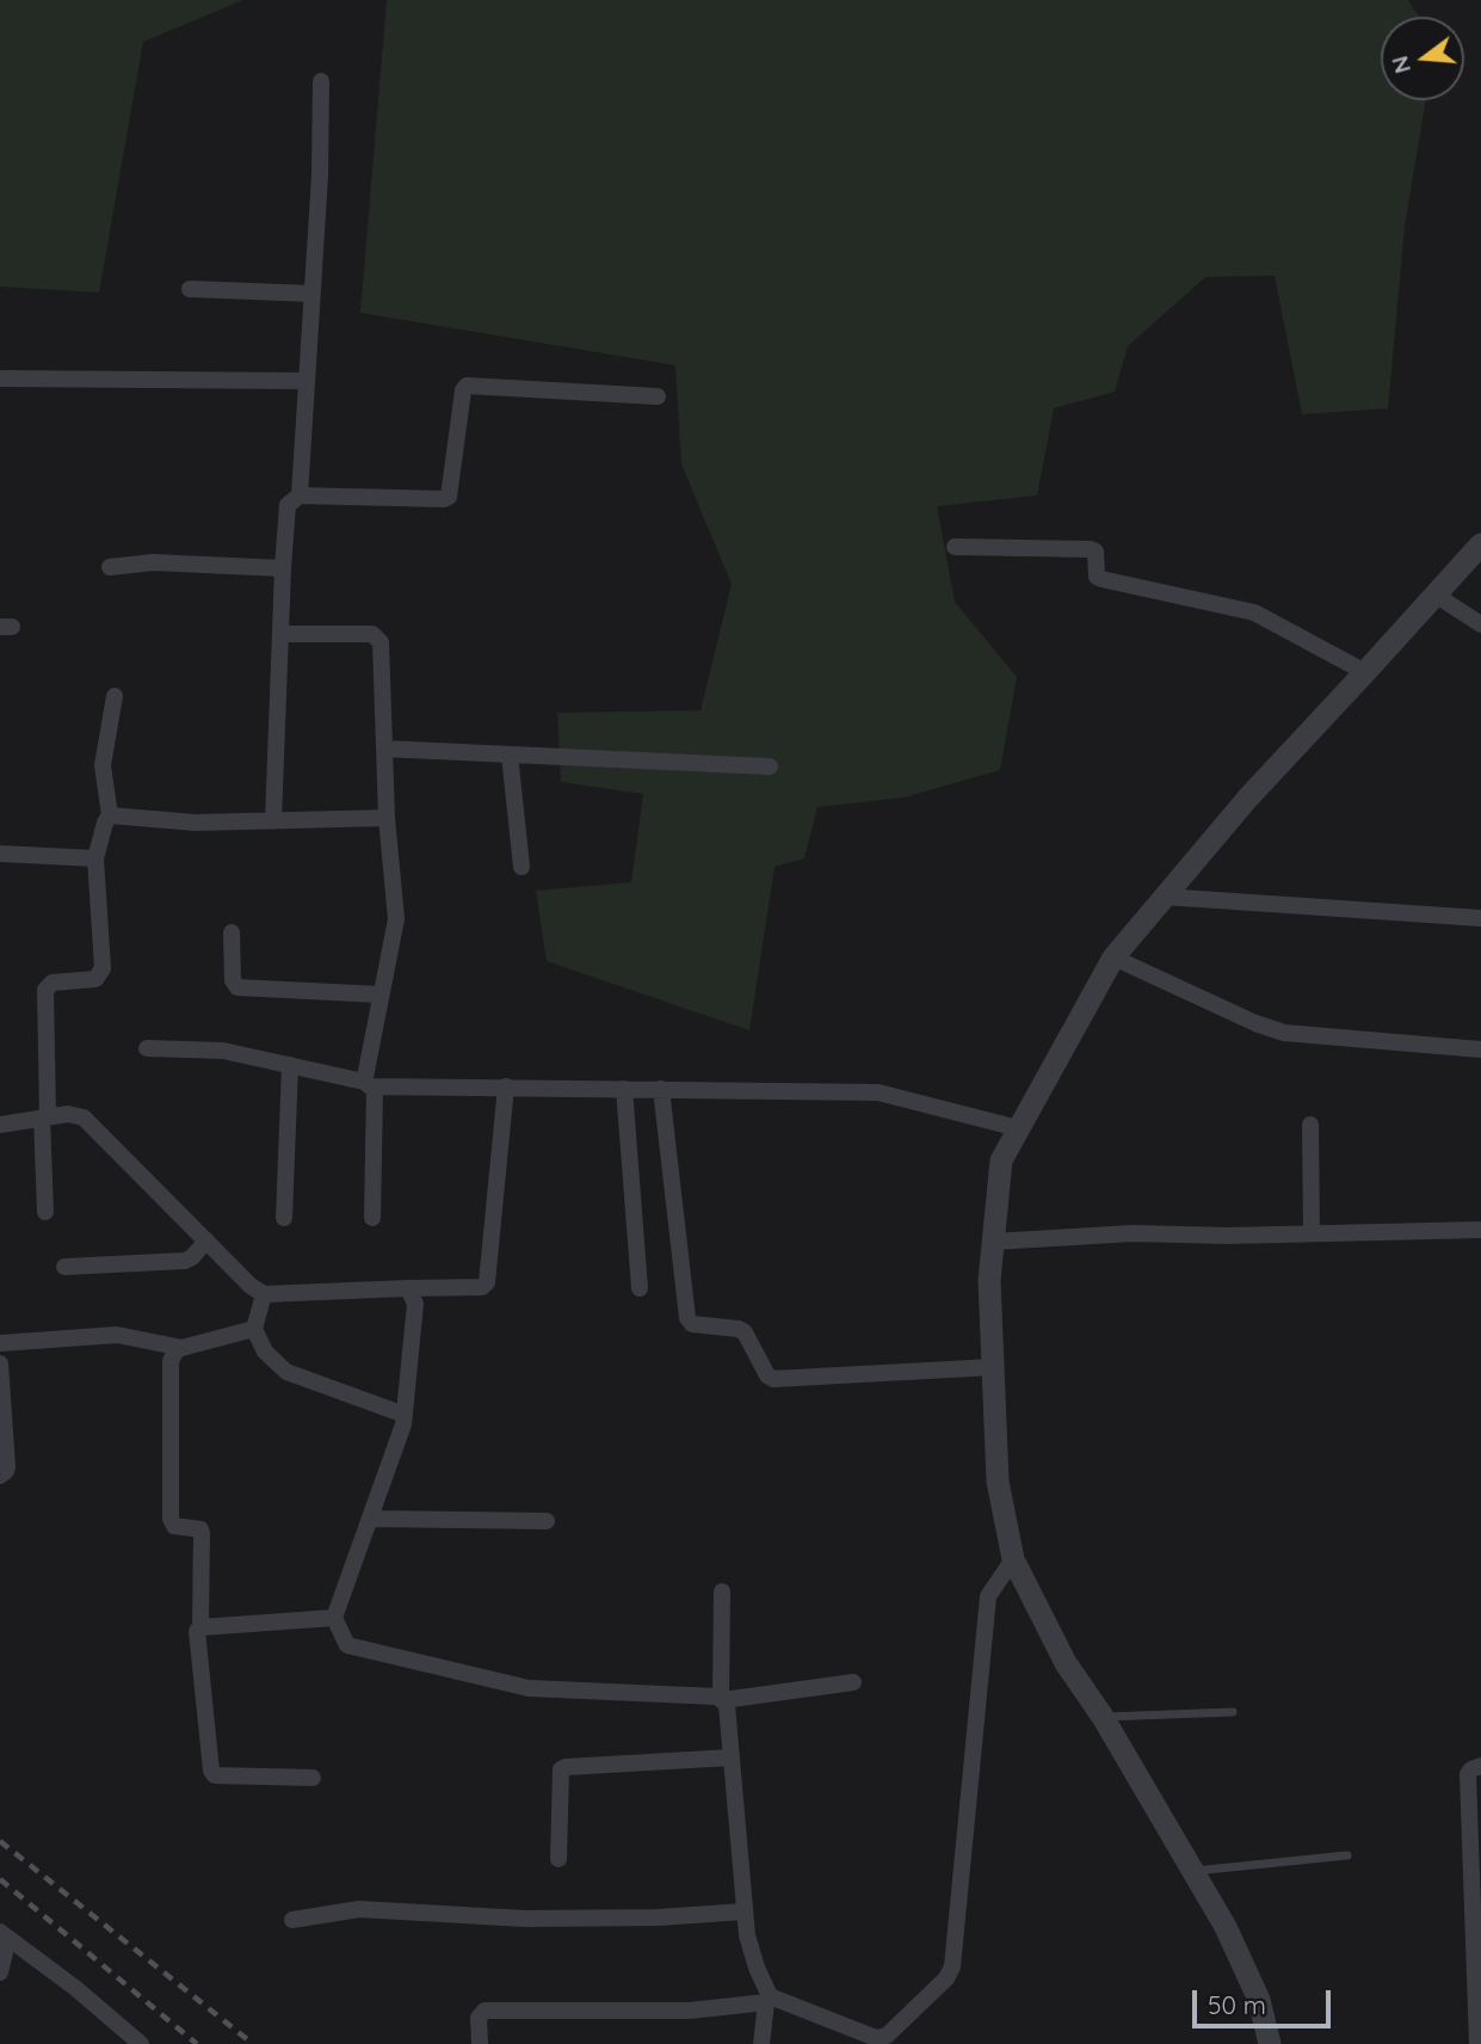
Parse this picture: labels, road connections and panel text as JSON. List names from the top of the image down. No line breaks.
{"scale_bar":"50 m","north":"left"}
